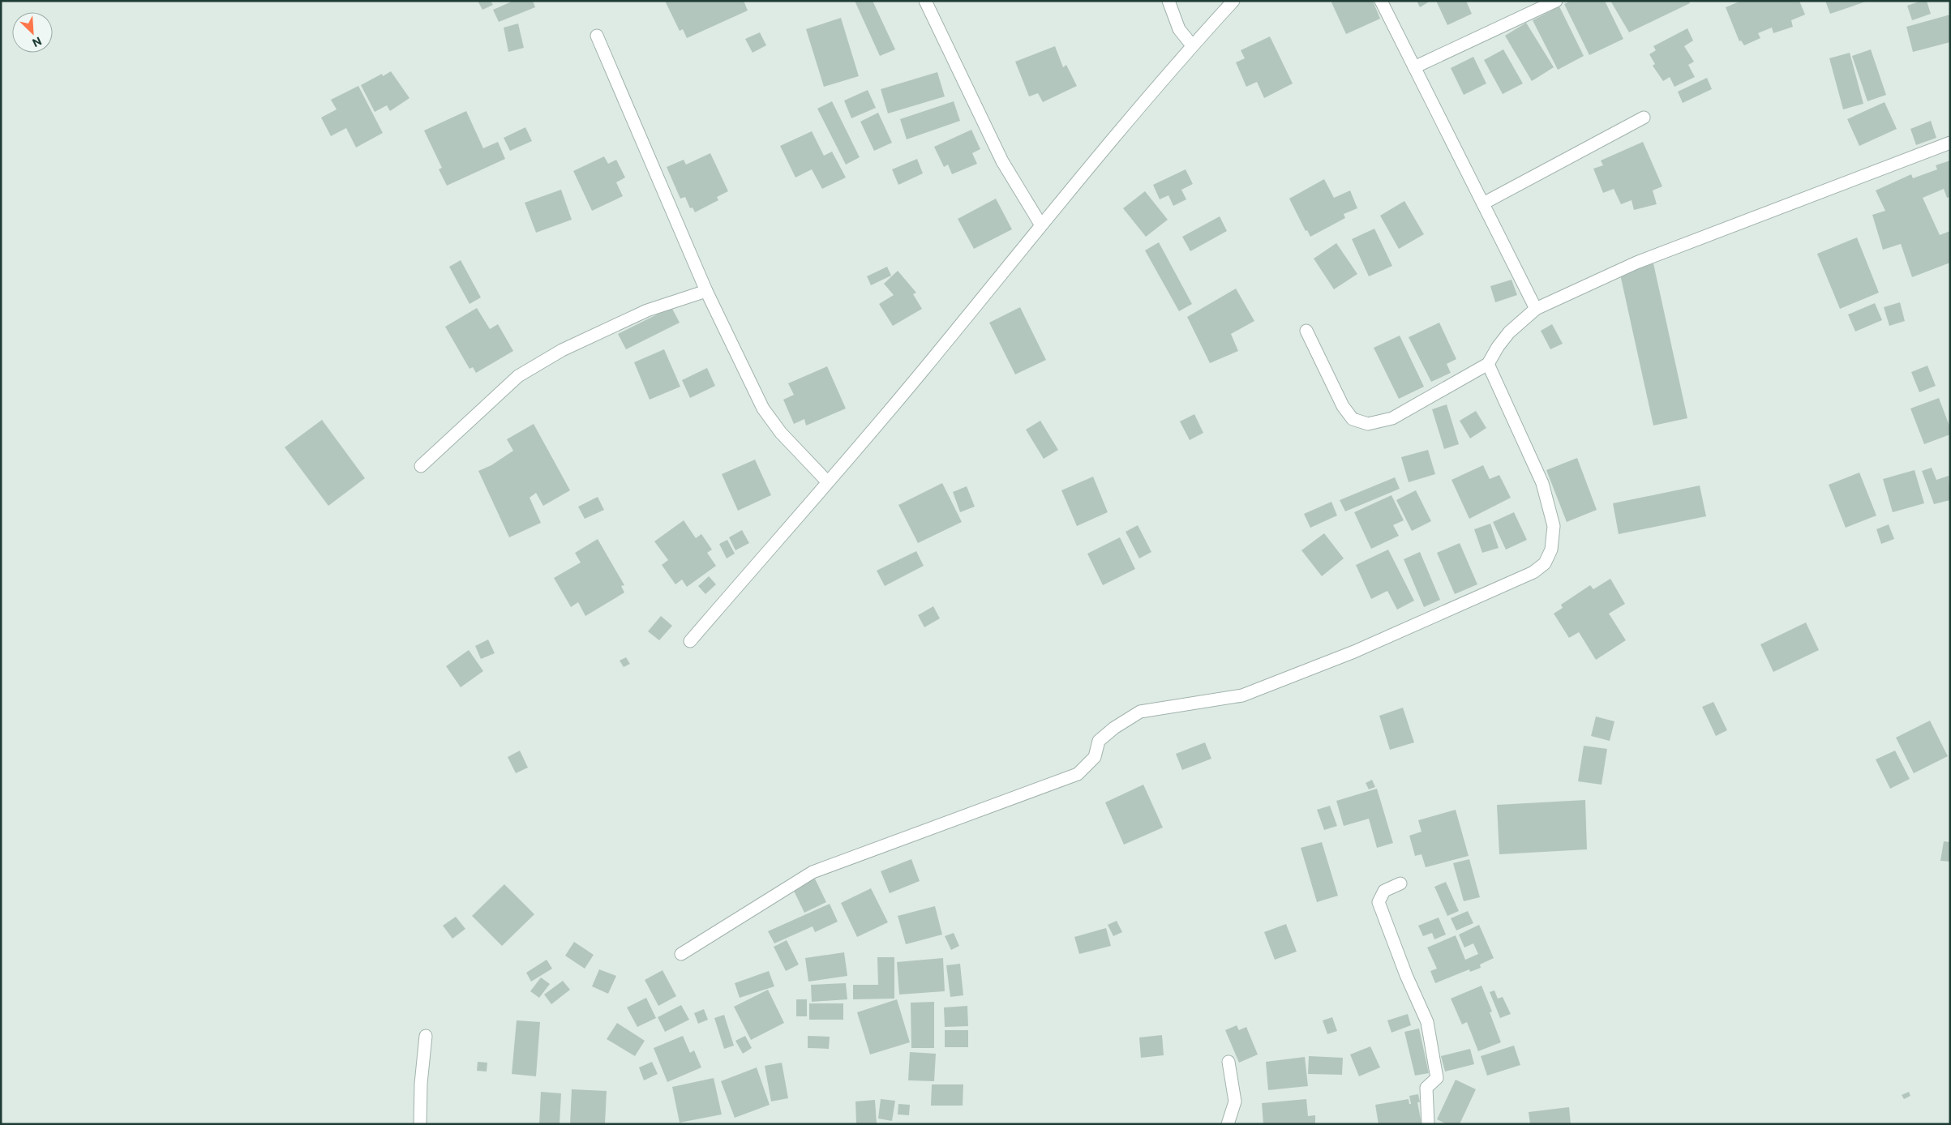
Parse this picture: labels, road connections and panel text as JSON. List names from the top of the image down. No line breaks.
{"north":"bottom right"}
